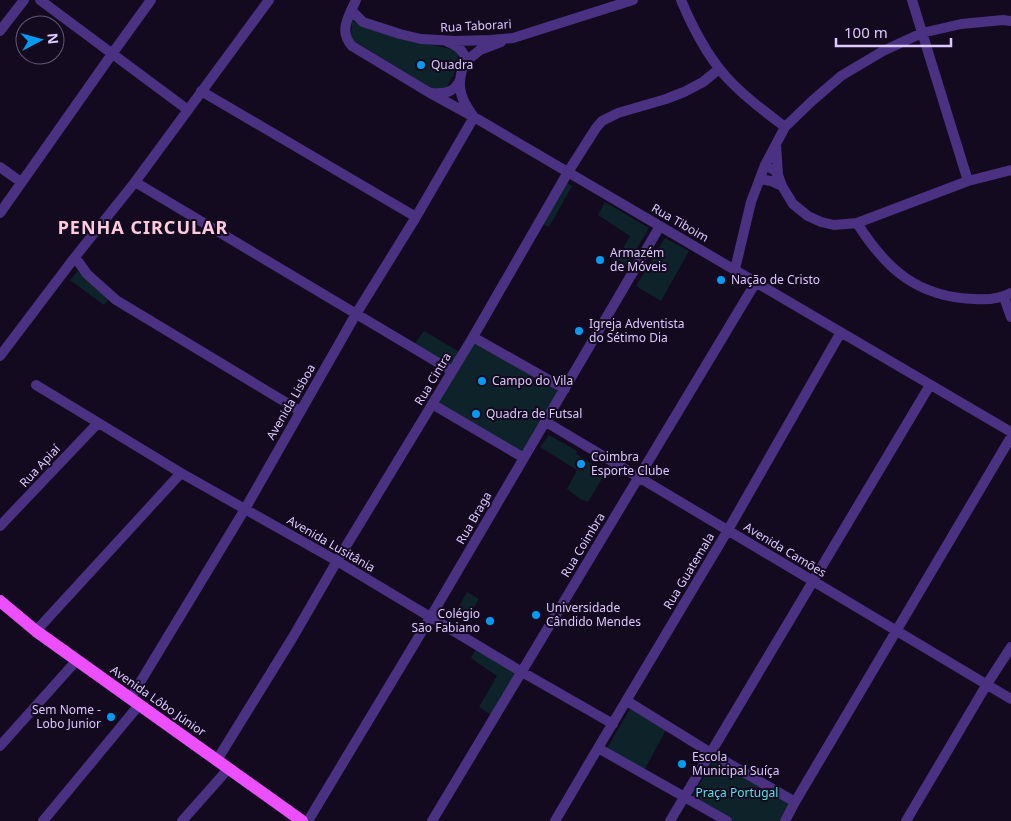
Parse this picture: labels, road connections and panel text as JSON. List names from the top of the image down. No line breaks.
{"streets":{"main road":["Avenida Lôbo Júnior"],"street":["Rua Taborari","Rua Tiboim","Rua Cintra","Avenida Lisboa","Rua Apiaí","Rua Braga","Avenida Lusitânia","Rua Coimbra","Avenida Camões","Rua Guatemala"]},"crossings":[["Rua Taborari","Rua Tiboim"],["Rua Tiboim","Rua Cintra"],["Rua Tiboim","Avenida Lisboa"],["Rua Tiboim","Rua Braga"],["Rua Tiboim","Rua Coimbra"],["Rua Tiboim","Rua Guatemala"],["Rua Cintra","Avenida Lusitânia"],["Rua Cintra","Avenida Lôbo Júnior"],["Avenida Lisboa","Avenida Lusitânia"],["Avenida Lisboa","Avenida Lôbo Júnior"],["Rua Apiaí","Avenida Lusitânia"],["Rua Braga","Avenida Lusitânia"],["Rua Braga","Avenida Camões"],["Avenida Lusitânia","Rua Coimbra"],["Avenida Lusitânia","Rua Guatemala"],["Rua Coimbra","Avenida Camões"],["Avenida Camões","Rua Guatemala"]],"districts":["PENHA CIRCULAR"],"parks":["Praça Portugal"],"places":["Quadra","Armazém de Móveis","Nação de Cristo","Igreja Adventista do Sétimo Dia","Campo do Vila","Quadra de Futsal","Coimbra Esporte Clube","Universidade Cândido Mendes","Colégio São Fabiano","Sem Nome - Lobo Junior","Escola Municipal Suíça"],"scale_bar":"100 m","north":"right"}
